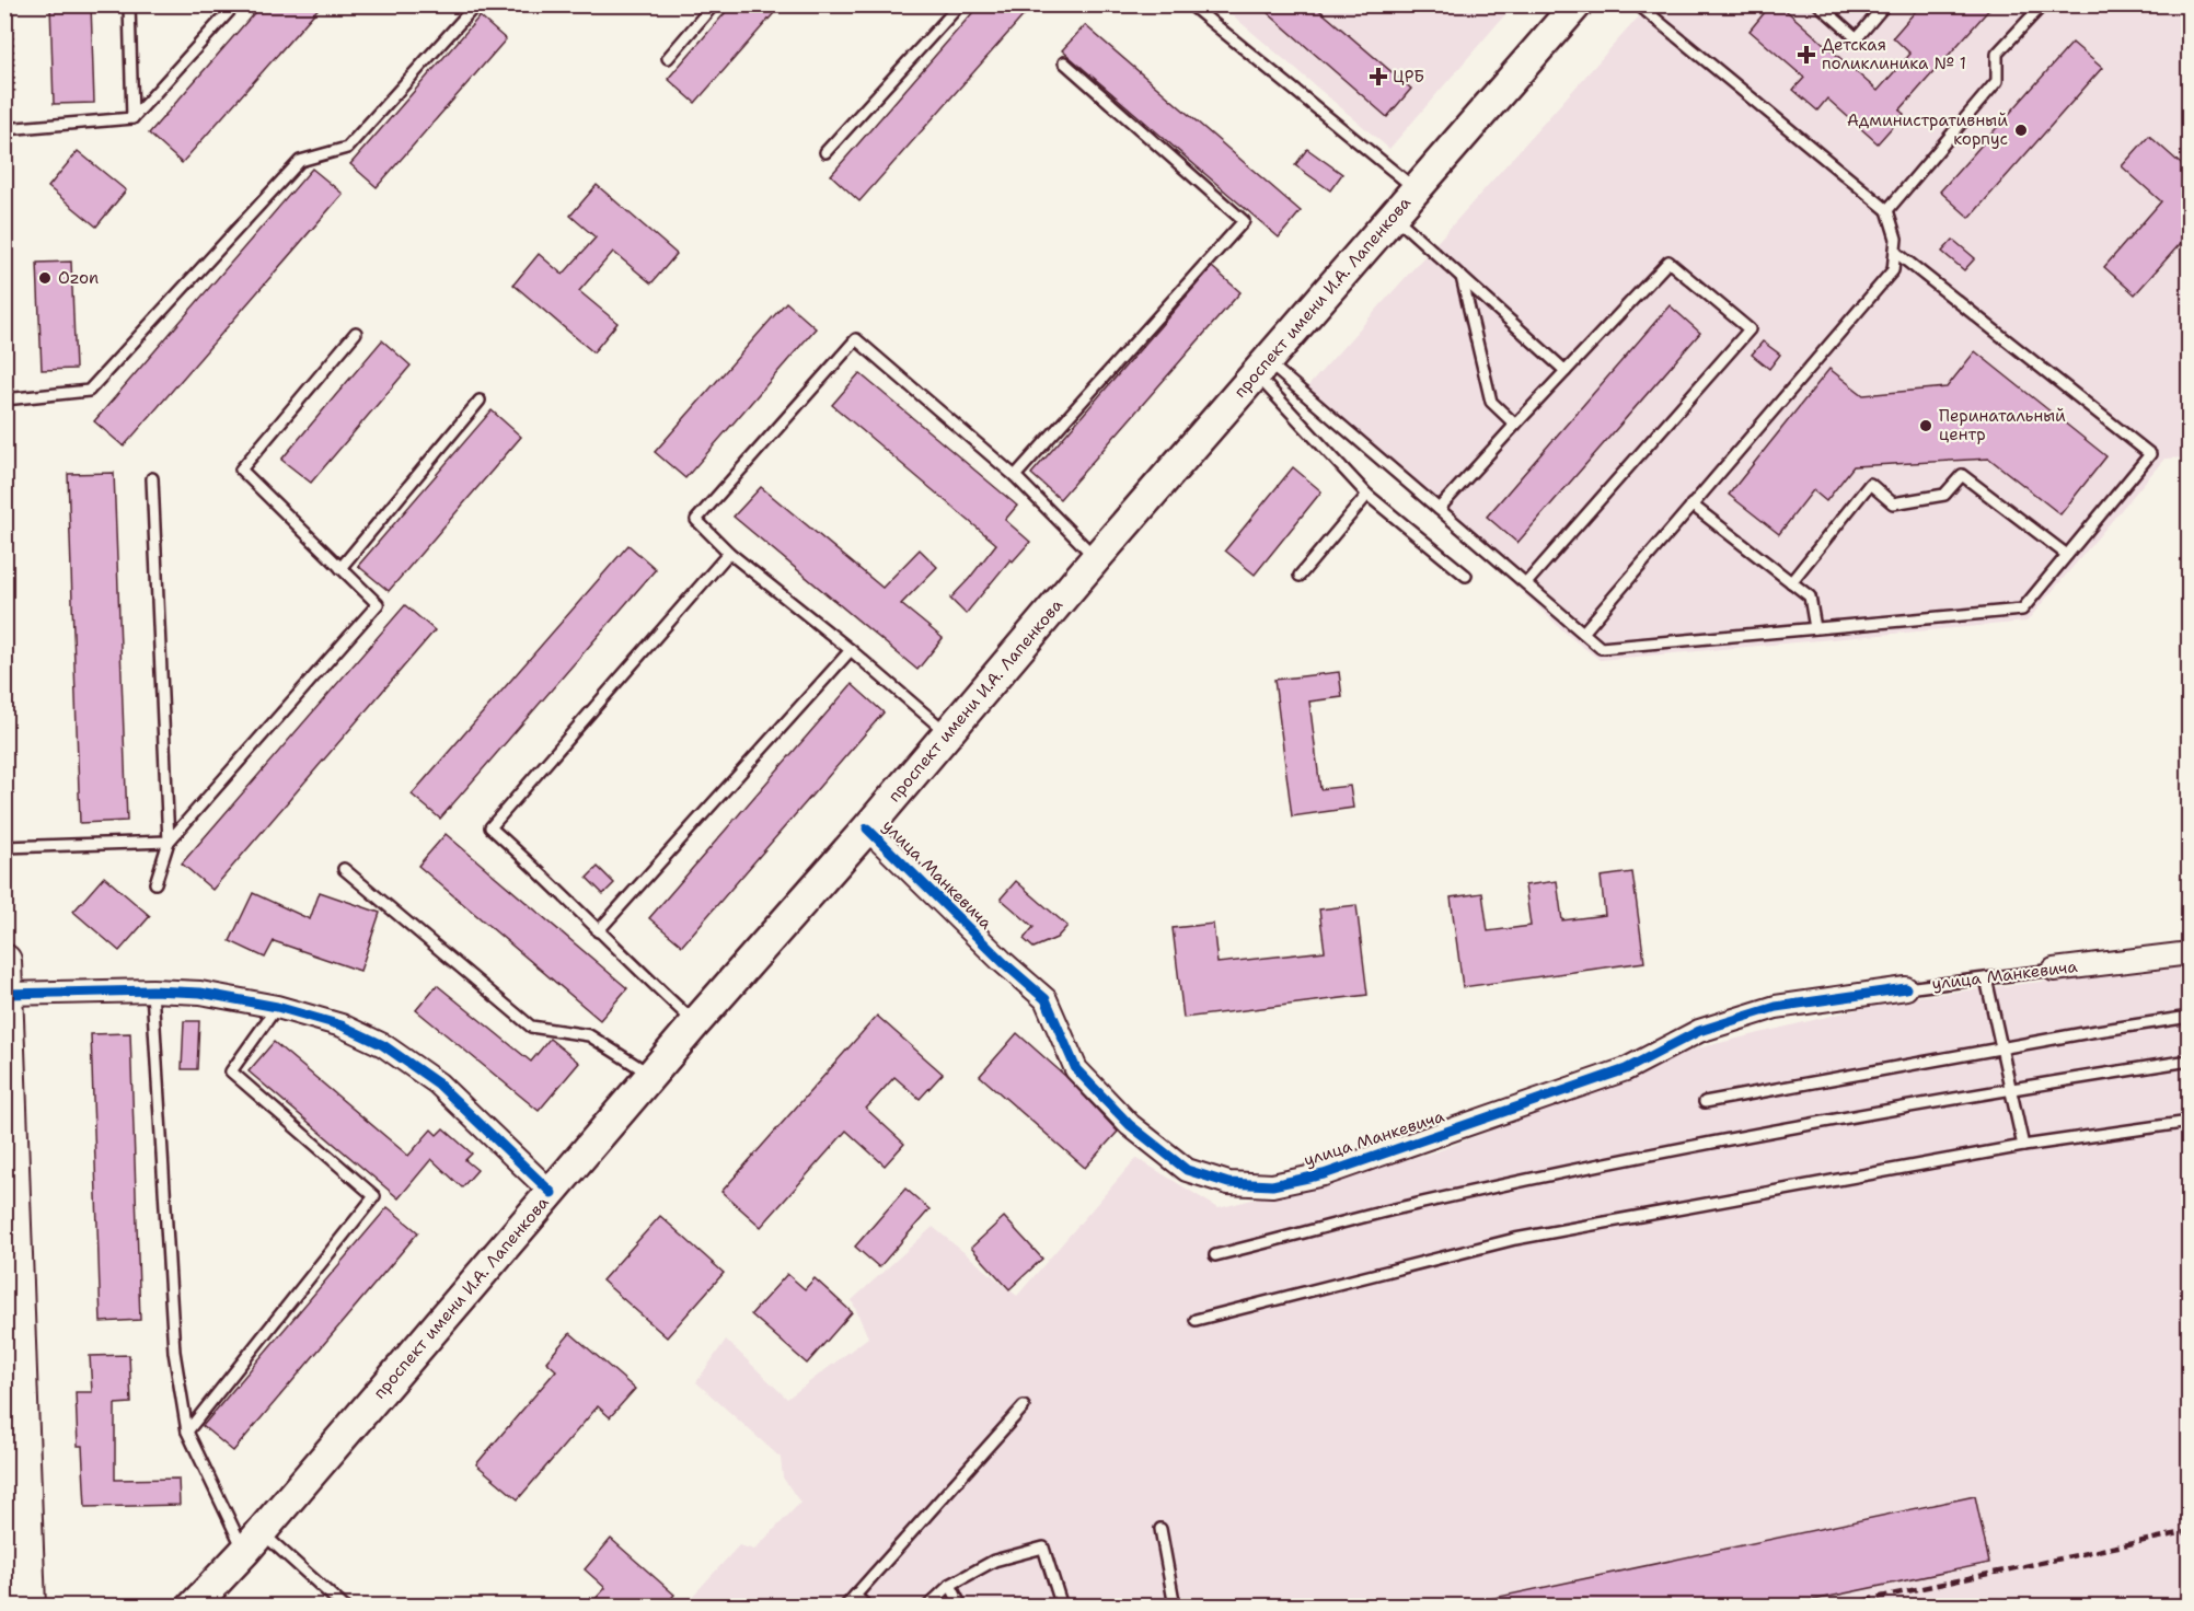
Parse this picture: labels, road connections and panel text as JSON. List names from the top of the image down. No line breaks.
{"streets":{"main road":["проспект имени И.А. Лапенкова"],"street":["улица Манкевича"]},"crossings":[["проспект имени И.А. Лапенкова","улица Манкевича"]],"places":{"health":["Детская поликлиника № 1","ЦРБ"],"other":["Административный корпус","Ozon","Перинатальный центр"]}}
